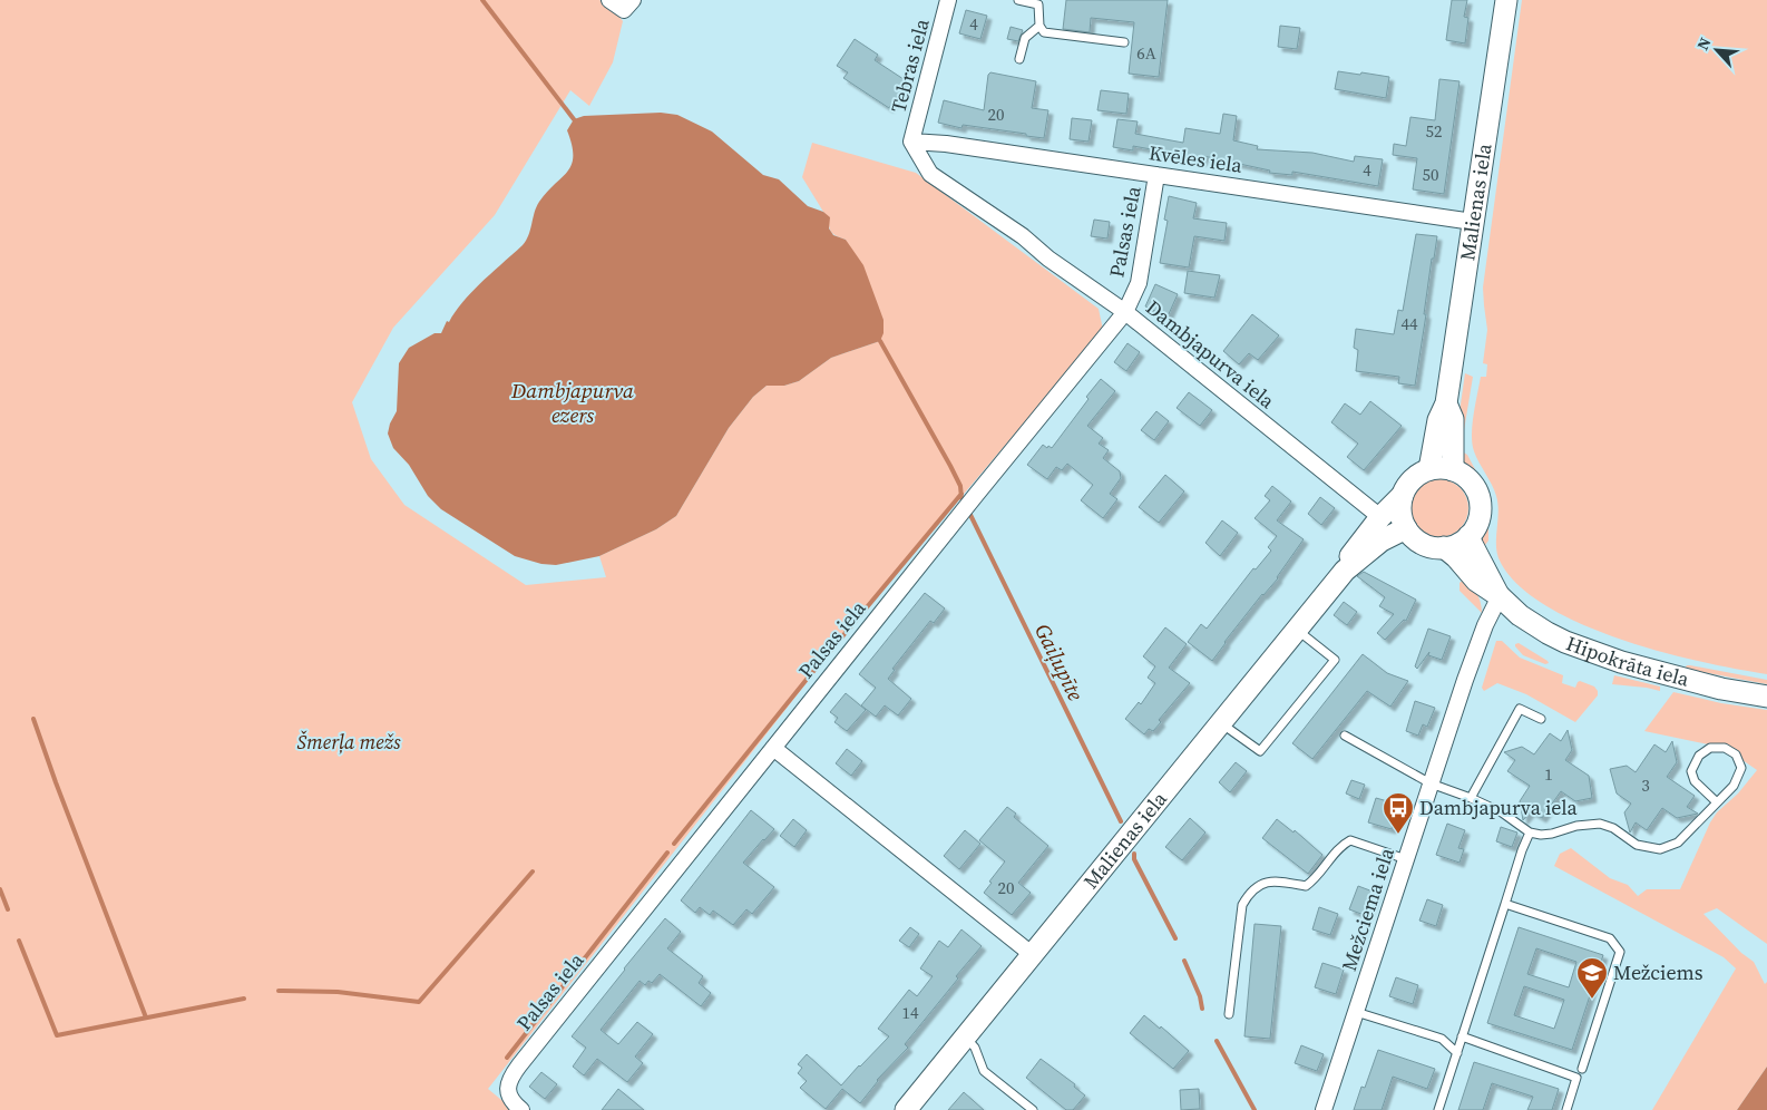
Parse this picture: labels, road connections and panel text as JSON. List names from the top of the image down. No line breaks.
{"streets":{"street":["Tebras iela","Kvēles iela","Malienas iela","Palsas iela","Dambjapurva iela","Hipokrāta iela","Mežciema iela"]},"crossings":[["Tebras iela","Kvēles iela"],["Tebras iela","Dambjapurva iela"],["Kvēles iela","Malienas iela"],["Kvēles iela","Palsas iela"],["Kvēles iela","Dambjapurva iela"],["Malienas iela","Dambjapurva iela"],["Malienas iela","Hipokrāta iela"],["Palsas iela","Dambjapurva iela"],["Hipokrāta iela","Mežciema iela"]],"water":["Dambjapurva ezers","Gaiļupīte"],"parks":["Šmerļa mežs"],"places":{"bus stop":["Dambjapurva iela"],"school or university":["Mežciems"]},"house_numbers":["4","6A","20","52","4","50","44","1","3","20","14"],"north":"top left"}
